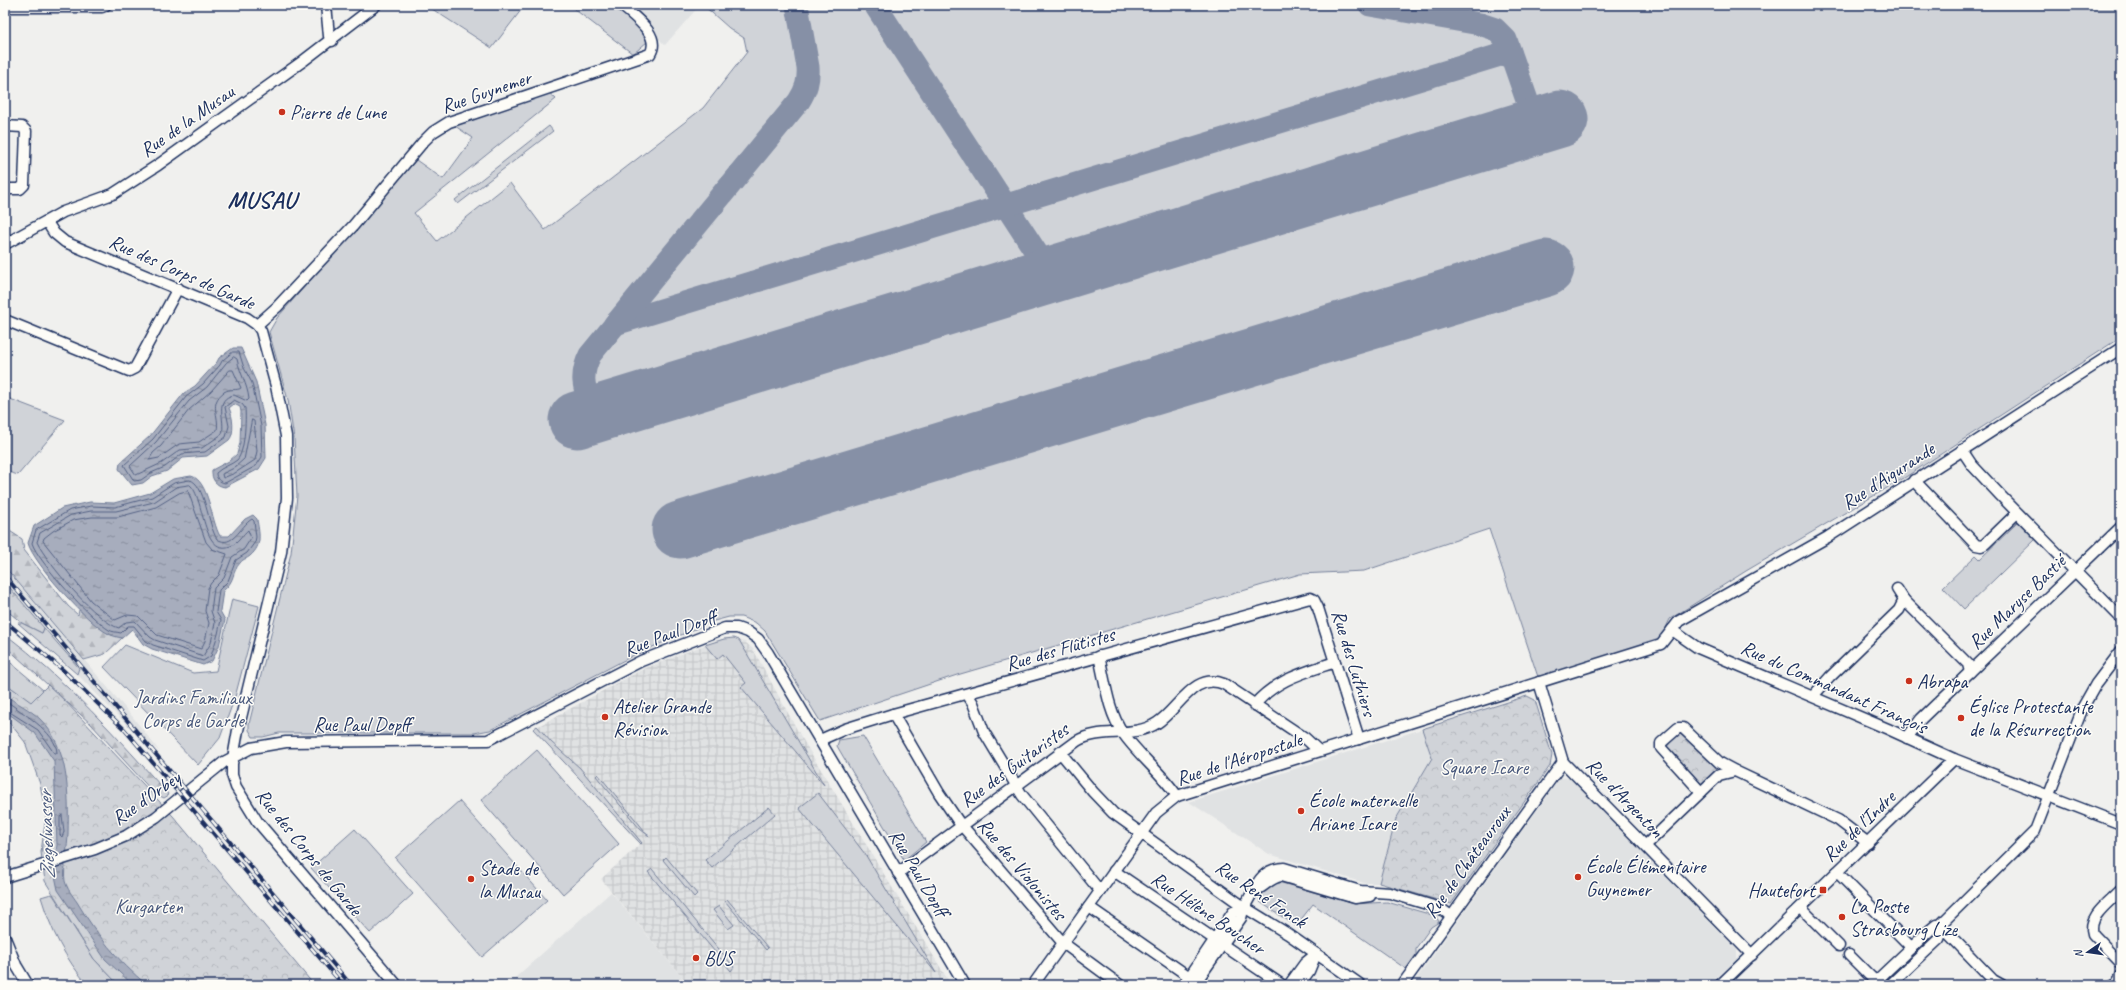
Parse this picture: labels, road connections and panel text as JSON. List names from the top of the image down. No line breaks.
{"streets":{"street":["Rue Guynemer","Rue de la Musau","Rue des Corps de Garde","Rue d'Aigurande","Rue Maryse Bastié","Rue Paul Dopff","Rue des Flûtistes","Rue des Luthiers","Rue du Commandant François","Rue de l'Aéropostale","Rue des Guitaristes","Rue d'Orbey","Rue d'Argenton","Rue de l'Indre","Rue de Châteauroux","Rue des Violonistes","Rue René Fonck","Rue Hélène Boucher"]},"crossings":[["Rue Guynemer","Rue des Corps de Garde"],["Rue de la Musau","Rue des Corps de Garde"],["Rue des Corps de Garde","Rue Paul Dopff"],["Rue des Corps de Garde","Rue d'Orbey"],["Rue d'Aigurande","Rue du Commandant François"],["Rue Maryse Bastié","Rue du Commandant François"],["Rue Paul Dopff","Rue des Flûtistes"],["Rue Paul Dopff","Rue des Guitaristes"],["Rue Paul Dopff","Rue d'Orbey"],["Rue des Flûtistes","Rue des Luthiers"],["Rue des Flûtistes","Rue des Violonistes"],["Rue des Luthiers","Rue de l'Aéropostale"],["Rue du Commandant François","Rue de l'Indre"],["Rue de l'Aéropostale","Rue des Guitaristes"],["Rue de l'Aéropostale","Rue d'Argenton"],["Rue de l'Aéropostale","Rue des Violonistes"],["Rue de l'Aéropostale","Rue René Fonck"],["Rue de l'Aéropostale","Rue Hélène Boucher"],["Rue des Guitaristes","Rue des Violonistes"],["Rue des Guitaristes","Rue René Fonck"],["Rue d'Argenton","Rue de l'Indre"],["Rue d'Argenton","Rue de Châteauroux"]],"districts":["MUSAU"],"water":["Ziegelwasser"],"parks":["Jardins Familiaux Corps de Garde","Square Icare","Kurgarten"],"places":{"other":["Pierre de Lune","Abrapa","Atelier Grande Révision","Église Protestante de la Résurrection","École maternelle Ariane Icare","École Élémentaire Guynemer","Stade de la Musau","La Poste Strasbourg Lize","BUS"],"transit":["Hautefort"]},"north":"left"}
